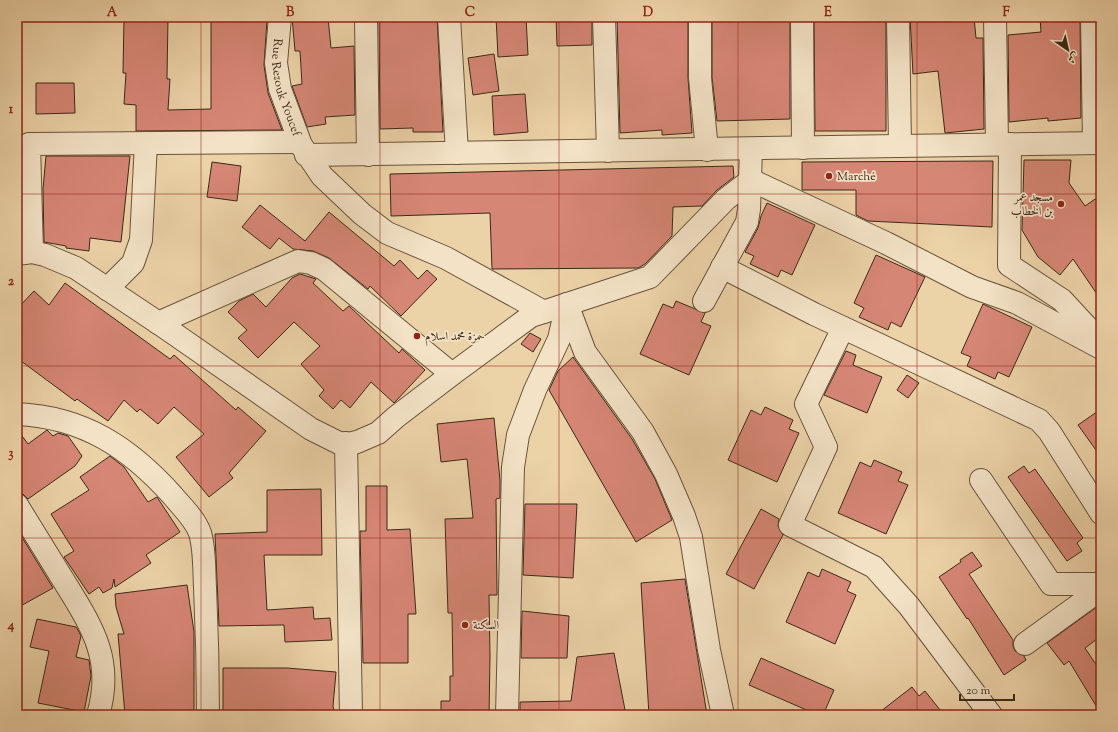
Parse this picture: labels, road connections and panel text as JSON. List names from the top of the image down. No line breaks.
{"streets":{"street":["Rue Rezouk Youcef"]},"places":["Marché","مسجد عمر بن الخطاب","حمزة محمد اسلام","السكنة"],"scale_bar":"20 m","north":"bottom right","grid":{"columns":["A","B","C","D","E","F"],"rows":["1","2","3","4"]}}
